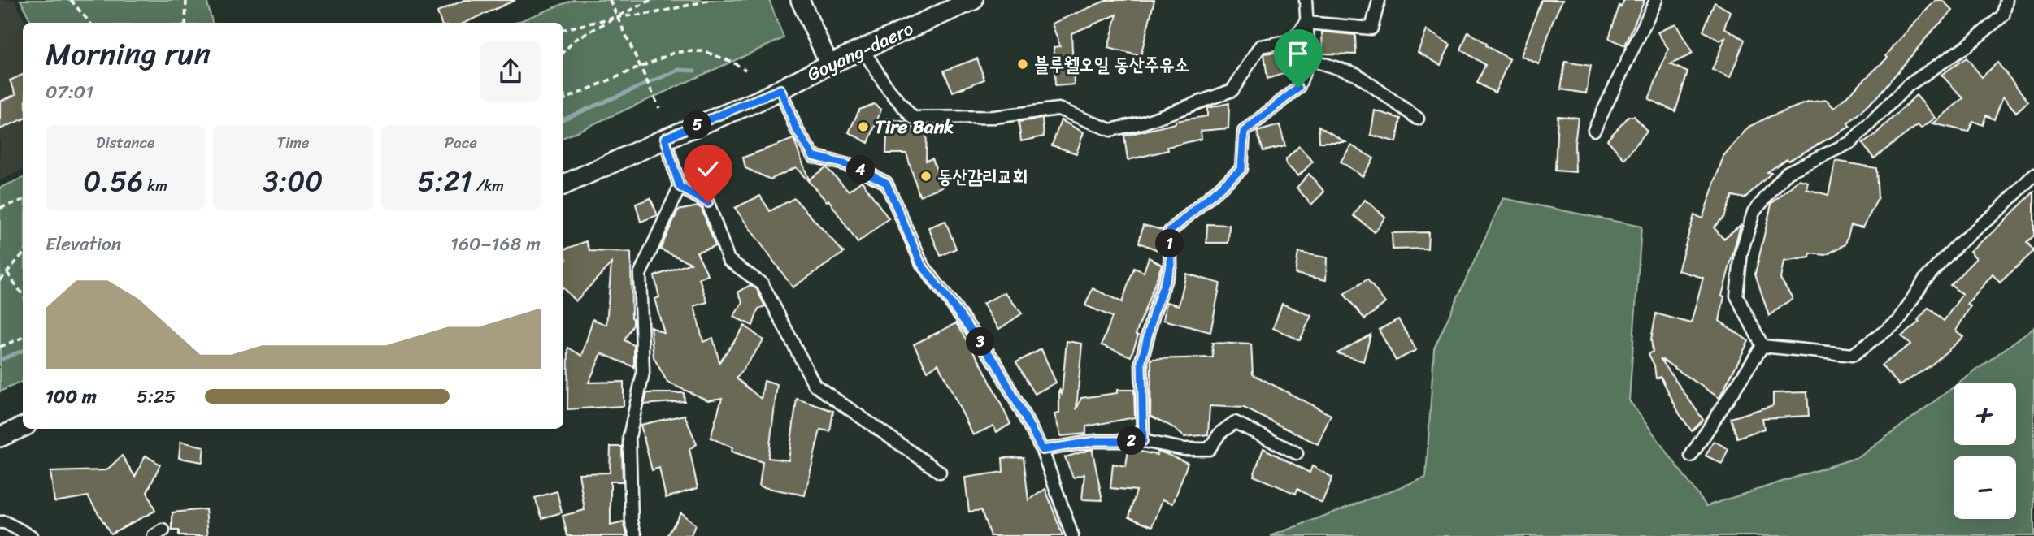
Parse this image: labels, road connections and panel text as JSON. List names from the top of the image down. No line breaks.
{"streets":{"main road":["Goyang-daero"]},"places":["블루웰오일 동산주유소","Tire Bank","동산감리교회"],"page":{"heading":["Morning run","07:01"],"pins":["5","4","1","3","2"],"stats":[["Distance","0.56 km"],["Time","3:00"],["Pace","5:21 /km"]],"chart":["Elevation","160–168 m"],"list":[{"name":"100 m","note":"5:25"}],"map_buttons":["+","−"]}}
